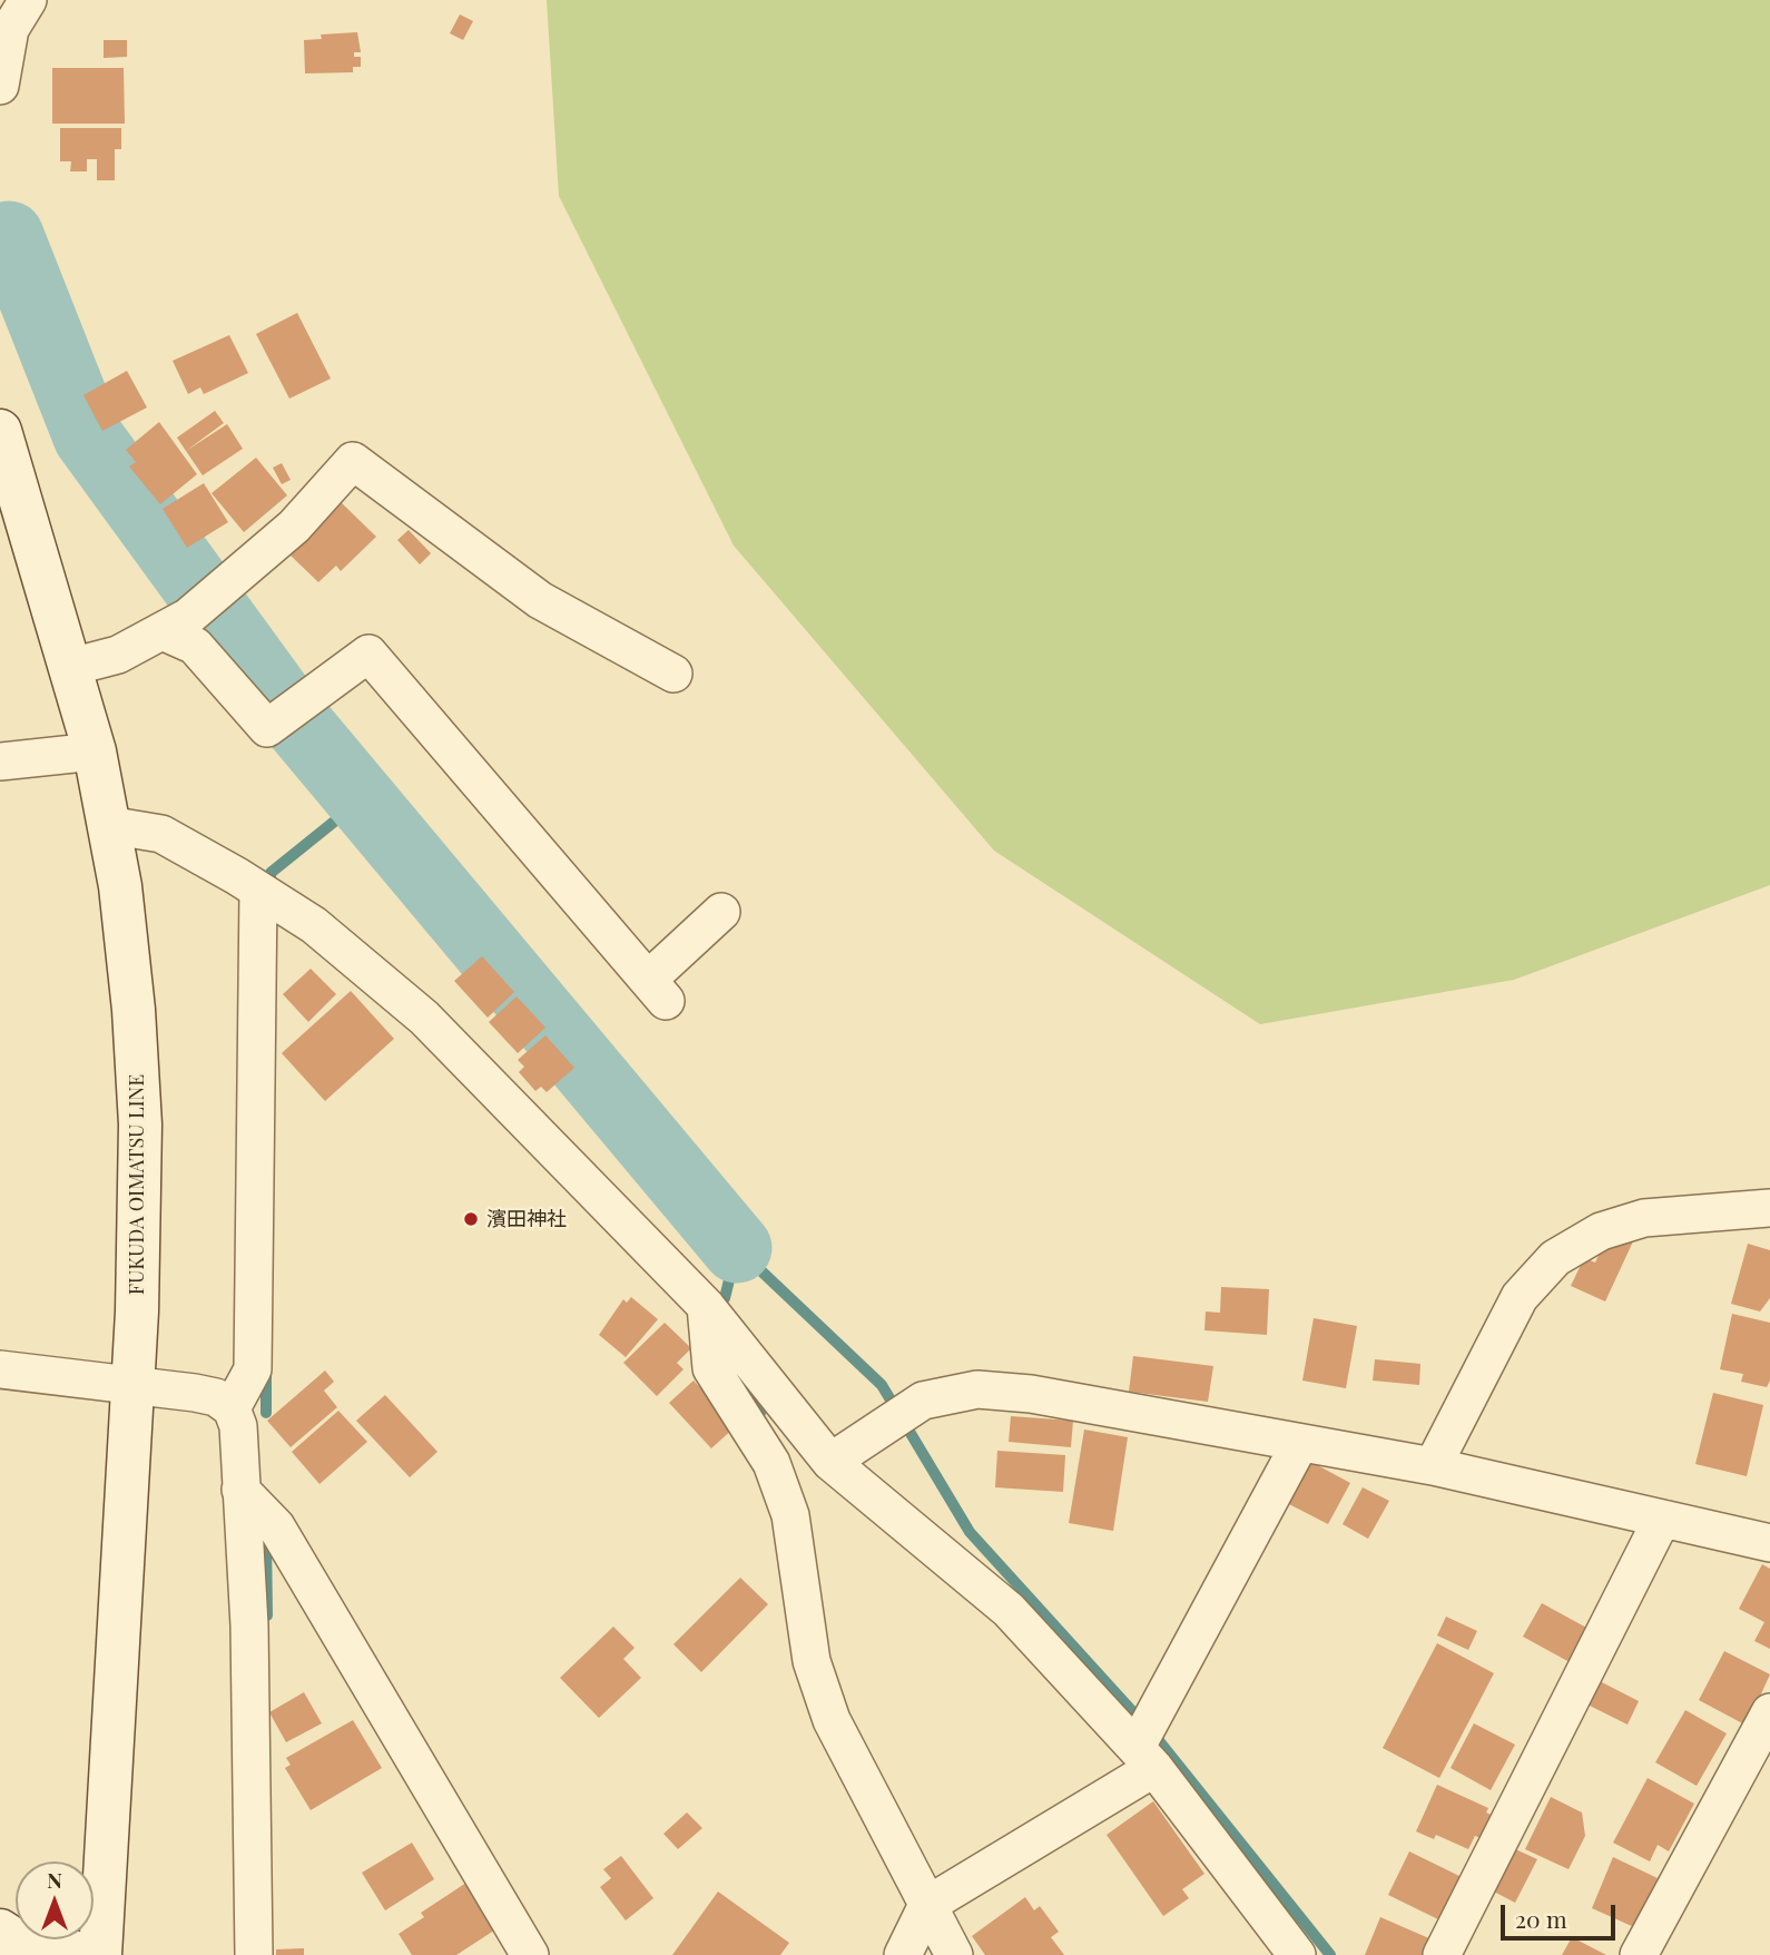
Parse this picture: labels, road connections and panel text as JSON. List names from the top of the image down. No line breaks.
{"streets":{"main road":["FUKUDA OIMATSU LINE"]},"places":["濱田神社"],"scale_bar":"20 m","north":"top"}
